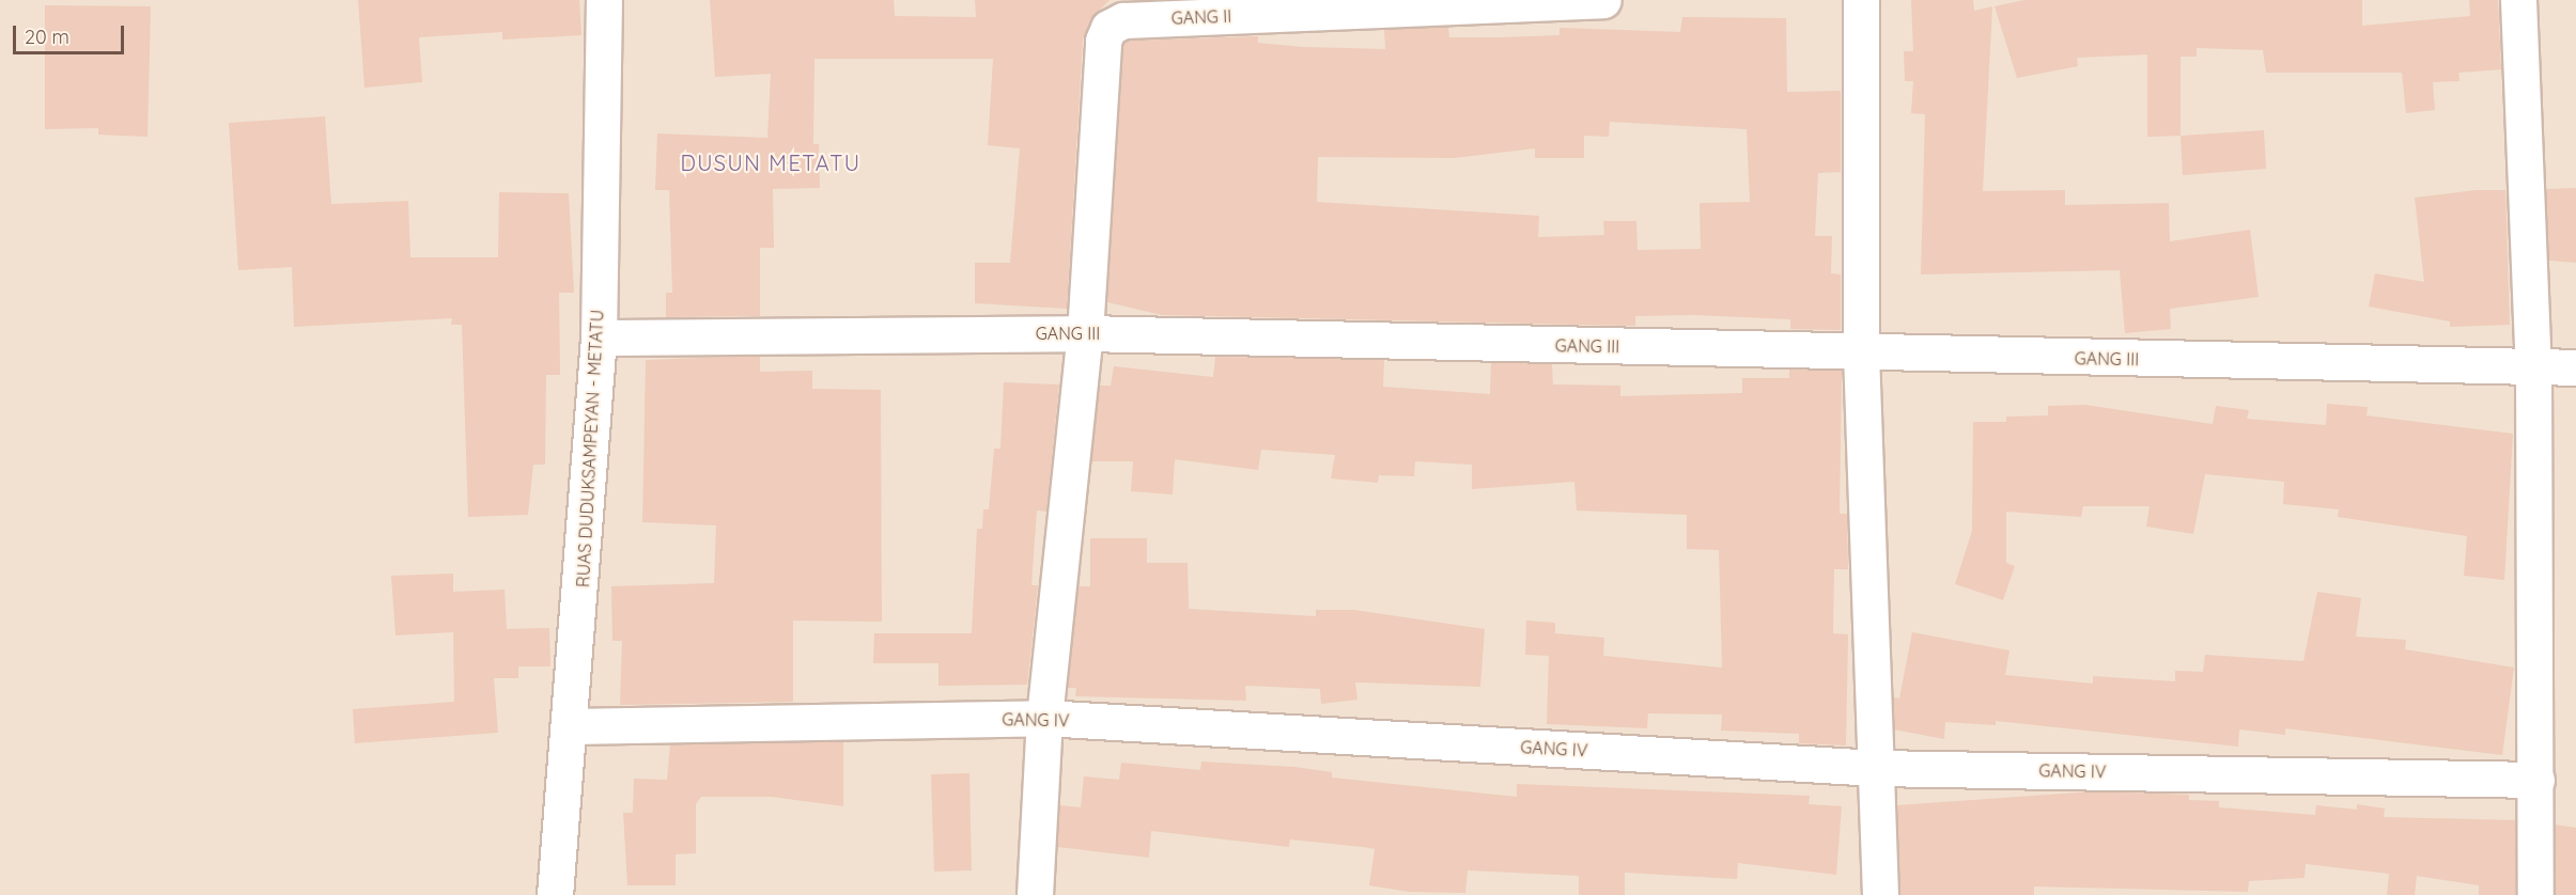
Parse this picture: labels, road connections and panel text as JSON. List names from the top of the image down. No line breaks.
{"streets":{"street":["GANG II","GANG III","RUAS DUDUKSAMPEYAN - METATU","GANG IV"]},"crossings":[["GANG II","GANG III"],["GANG III","RUAS DUDUKSAMPEYAN - METATU"],["RUAS DUDUKSAMPEYAN - METATU","GANG IV"]],"districts":["DUSUN METATU"],"scale_bar":"20 m"}
